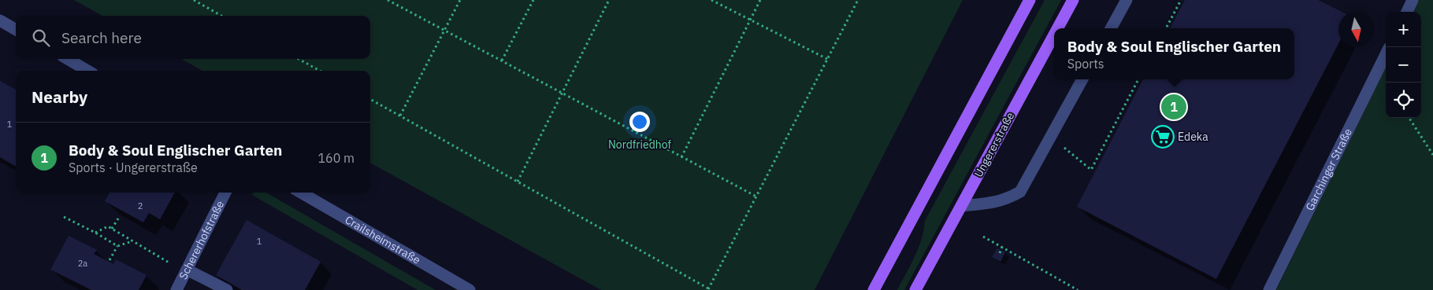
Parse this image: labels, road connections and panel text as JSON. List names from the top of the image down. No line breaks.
{"streets":{"main road":["Ungererstraße"],"street":["Garchinger Straße","Schererhofstraße","Crailsheimstraße"]},"parks":["Nordfriedhof"],"places":{"supermarket":["Edeka"]},"house_numbers":["1","2","1","2a"],"north":"bottom","page":{"map_buttons":["+","−"],"search":"Search here","popup":["Body & Soul Englischer Garten","Sports"],"heading":"Nearby","pins":"1","list":[{"mark":"1","name":"Body & Soul Englischer Garten","note":"Sports · Ungererstraße","value":"160 m"}]}}
